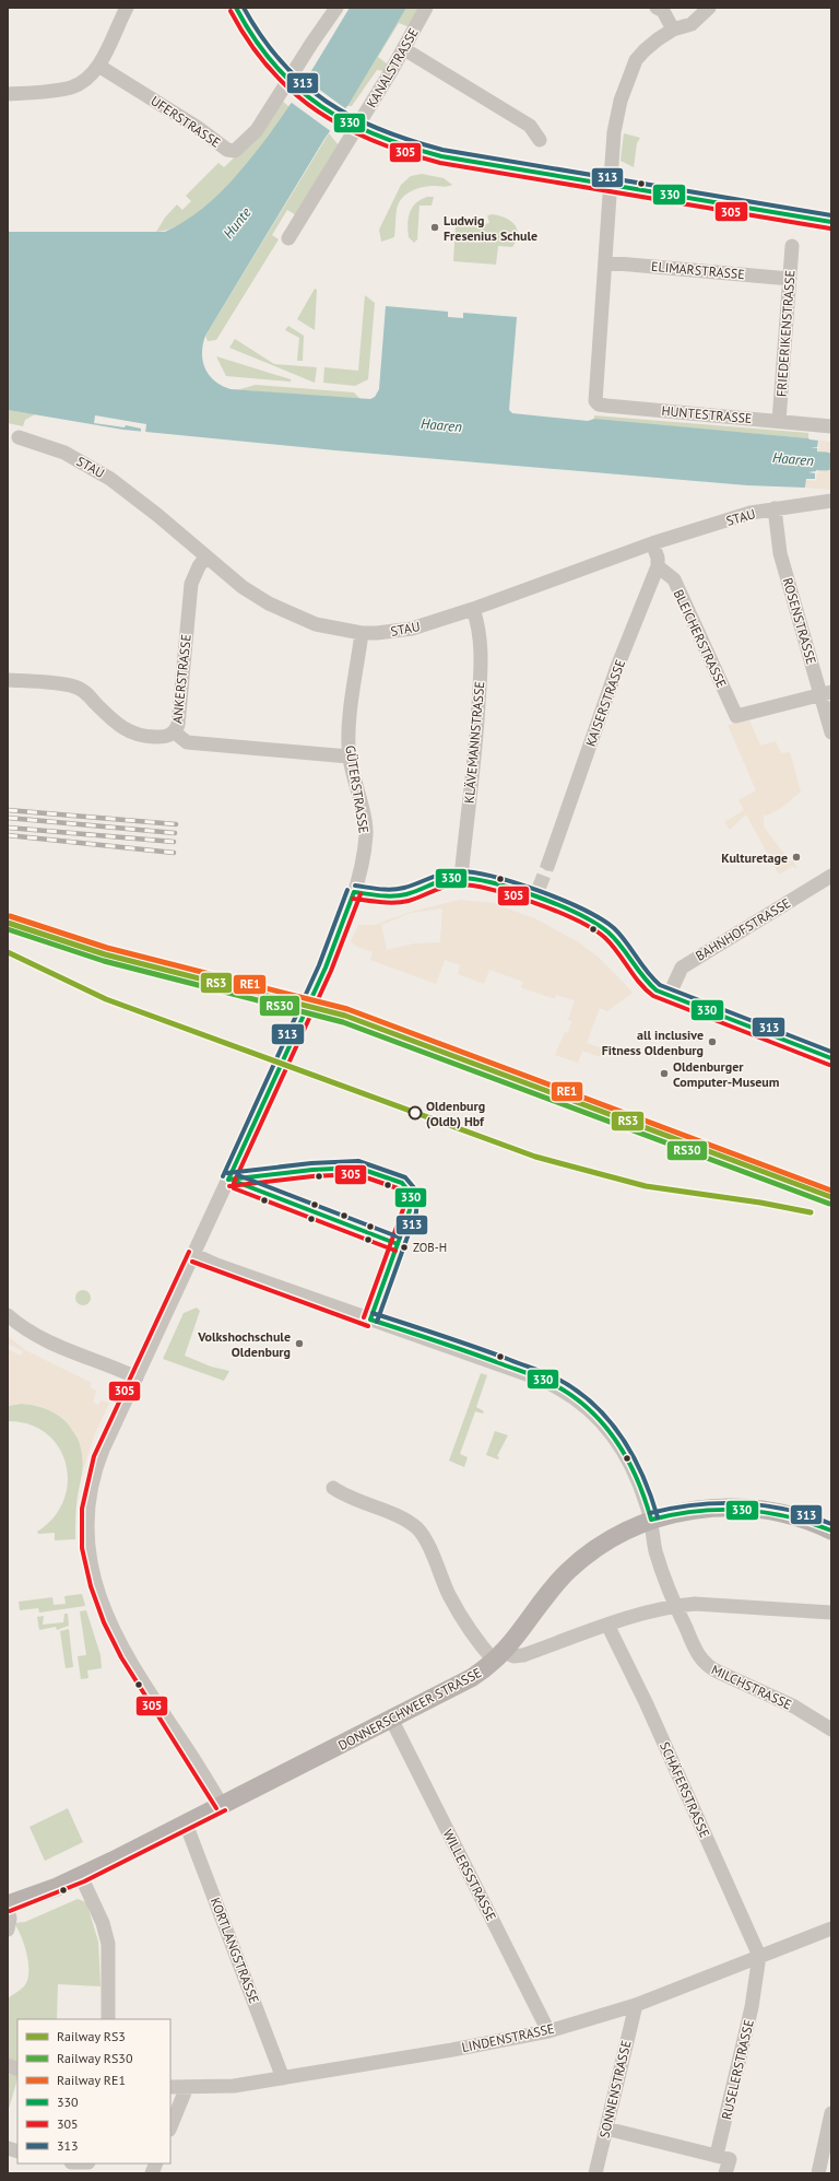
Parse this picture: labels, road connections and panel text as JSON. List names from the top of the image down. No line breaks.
{"streets":{"main road":["DONNERSCHWEER STRASSE"],"street":["KANALSTRASSE","UFERSTRASSE","ELIMARSTRASSE","FRIEDERIKENSTRASSE","HUNTESTRASSE","STAU","ROSENSTRASSE","BLEICHERSTRASSE","ANKERSTRASSE","KAISERSTRASSE","KLÄVEMANNSTRASSE","GÜTERSTRASSE","BAHNHOFSTRASSE","MILCHSTRASSE","SCHÄFERSTRASSE","WILLERSSTRASSE","KORTLANGSTRASSE","LINDENSTRASSE","RUSELERSTRASSE","SONNENSTRASSE"]},"crossings":[["ELIMARSTRASSE","FRIEDERIKENSTRASSE"],["ELIMARSTRASSE","HUNTESTRASSE"],["FRIEDERIKENSTRASSE","HUNTESTRASSE"],["STAU","ROSENSTRASSE"],["STAU","ANKERSTRASSE"],["STAU","KLÄVEMANNSTRASSE"],["STAU","GÜTERSTRASSE"],["ROSENSTRASSE","BLEICHERSTRASSE"],["BLEICHERSTRASSE","KAISERSTRASSE"],["ANKERSTRASSE","GÜTERSTRASSE"],["MILCHSTRASSE","DONNERSCHWEER STRASSE"],["DONNERSCHWEER STRASSE","WILLERSSTRASSE"],["DONNERSCHWEER STRASSE","KORTLANGSTRASSE"],["SCHÄFERSTRASSE","LINDENSTRASSE"],["SCHÄFERSTRASSE","RUSELERSTRASSE"],["WILLERSSTRASSE","LINDENSTRASSE"],["KORTLANGSTRASSE","LINDENSTRASSE"],["LINDENSTRASSE","RUSELERSTRASSE"],["LINDENSTRASSE","SONNENSTRASSE"]],"water":["Hunte","Haaren"],"places":["Ludwig Fresenius Schule","Kulturetage","all inclusive Fitness Oldenburg","Oldenburger Computer-Museum","Oldenburg (Oldb) Hbf","ZOB-H","Volkshochschule Oldenburg"],"lines":["transit line 330","transit line 313","transit line 305","rail line RE1","rail line RS3","rail line RS30"],"legend":["Railway RS3","Railway RS30","Railway RE1","330","305","313"]}
